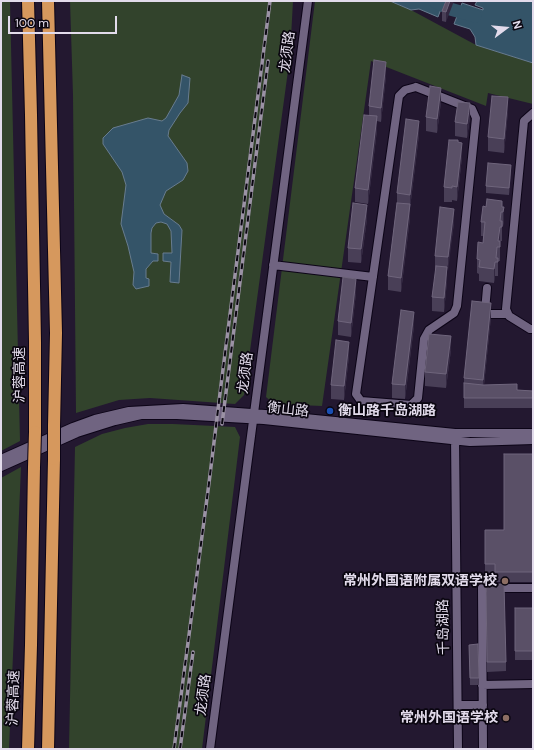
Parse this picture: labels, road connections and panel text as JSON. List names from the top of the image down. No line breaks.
{"streets":{"highway":["沪蓉高速"],"street":["龙须路","衡山路","千岛湖路"]},"crossings":[["龙须路","衡山路"],["衡山路","千岛湖路"]],"places":["衡山路千岛湖路","常州外国语附属双语学校","常州外国语学校"],"scale_bar":"100 m","north":"right"}
